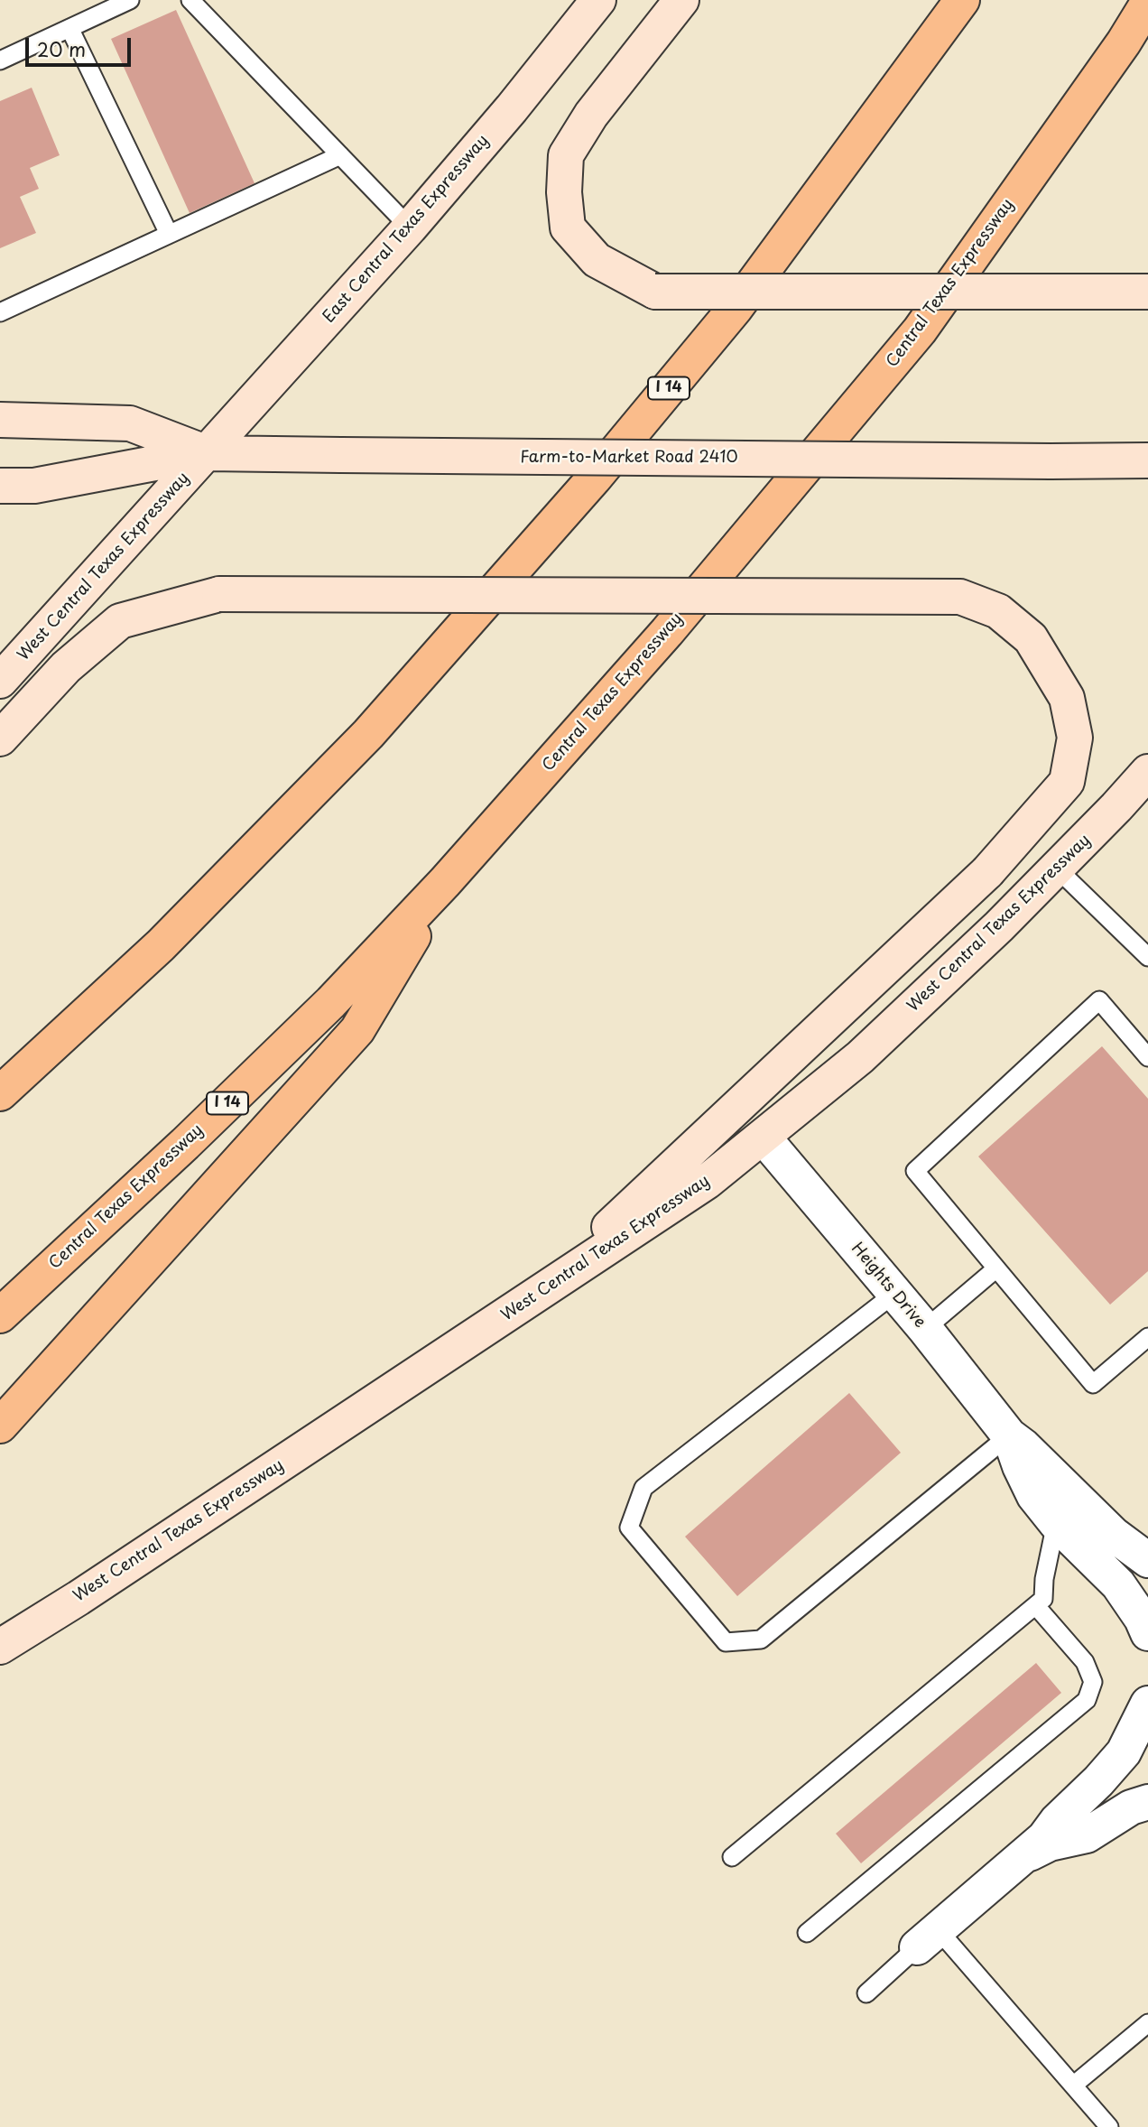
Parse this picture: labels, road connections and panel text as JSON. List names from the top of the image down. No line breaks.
{"streets":{"highway":["Central Texas Expressway","I 14"],"main road":["East Central Texas Expressway","Farm-to-Market Road 2410","West Central Texas Expressway"],"street":["Heights Drive"]},"crossings":[["East Central Texas Expressway","Farm-to-Market Road 2410"],["East Central Texas Expressway","West Central Texas Expressway"],["Farm-to-Market Road 2410","West Central Texas Expressway"],["West Central Texas Expressway","Heights Drive"]],"scale_bar":"20 m"}
